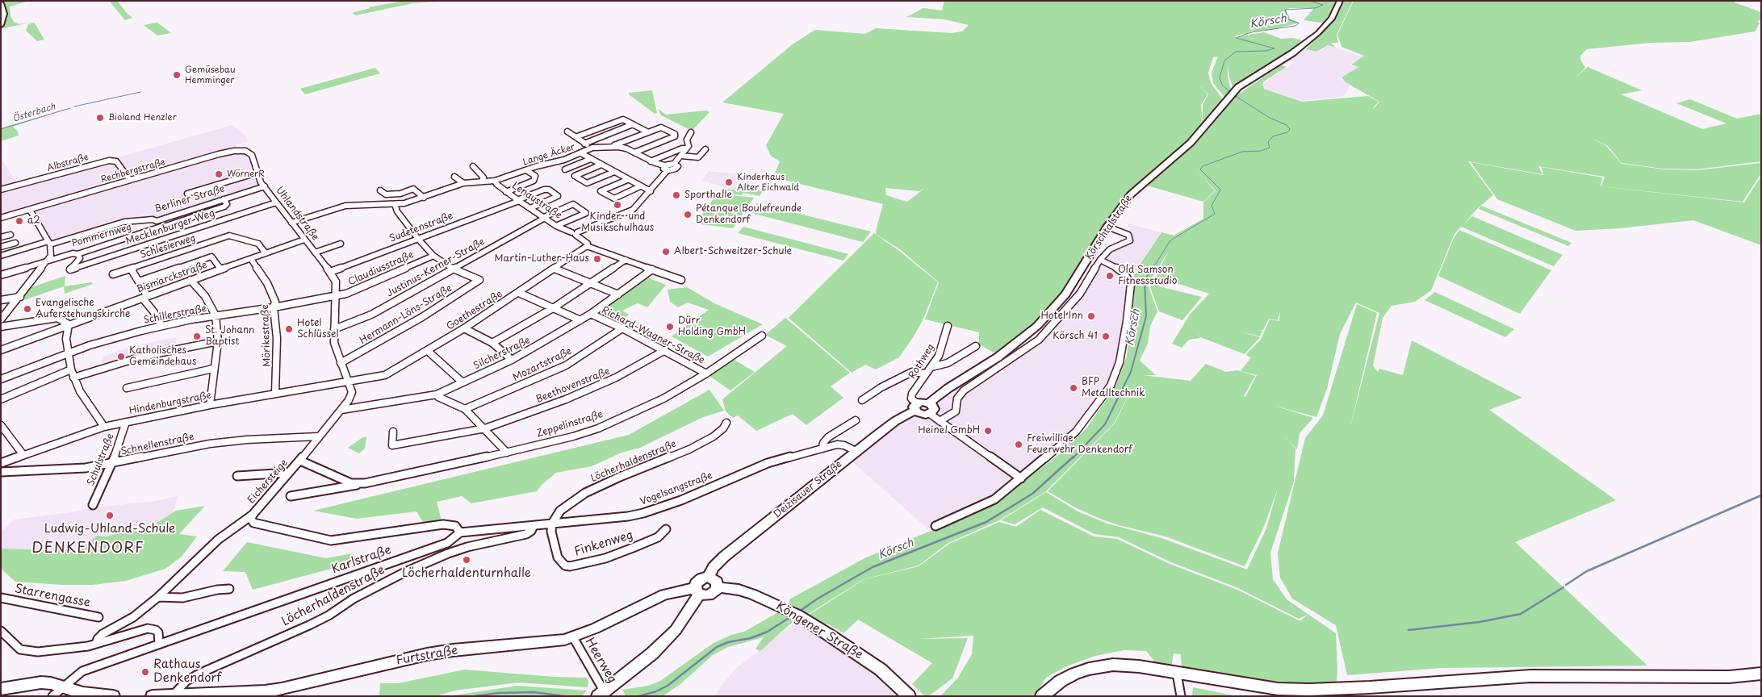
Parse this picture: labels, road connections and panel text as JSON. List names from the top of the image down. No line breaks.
{"streets":{"main road":["Körschtalstraße","Deizisauer Straße","Köngener Straße","Furtstraße"],"street":["Lange Äcker","Albstraße","Rechbergstraße","Berliner Straße","Lenaustraße","Uhlandstraße","Mecklenburger Weg","Sudetenstraße","Pommernweg","Schlesierweg","Justinus-Kerner-Straße","Claudiusstraße","Bismarckstraße","Goethestraße","Schillerstraße","Hermann-Löns-Straße","Mörikestraße","Richard-Wagner-Straße","Silcherstraße","Rothweg","Mozartstraße","Beethovenstraße","Hindenburgstraße","Zeppelinstraße","Schnellenstraße","Schulstraße","Löcherhaldenstraße","Eichersteige","Vogelsangstraße","Finkenweg","Karlstraße","Starrengasse","Heerweg"]},"crossings":[["Lange Äcker","Lenaustraße"],["Lange Äcker","Uhlandstraße"],["Albstraße","Rechbergstraße"],["Rechbergstraße","Berliner Straße"],["Rechbergstraße","Uhlandstraße"],["Berliner Straße","Uhlandstraße"],["Berliner Straße","Pommernweg"],["Lenaustraße","Sudetenstraße"],["Lenaustraße","Justinus-Kerner-Straße"],["Uhlandstraße","Mecklenburger Weg"],["Uhlandstraße","Sudetenstraße"],["Uhlandstraße","Justinus-Kerner-Straße"],["Uhlandstraße","Claudiusstraße"],["Uhlandstraße","Bismarckstraße"],["Uhlandstraße","Goethestraße"],["Uhlandstraße","Schillerstraße"],["Uhlandstraße","Hermann-Löns-Straße"],["Uhlandstraße","Hindenburgstraße"],["Uhlandstraße","Eichersteige"],["Mecklenburger Weg","Pommernweg"],["Schlesierweg","Bismarckstraße"],["Justinus-Kerner-Straße","Hermann-Löns-Straße"],["Claudiusstraße","Schillerstraße"],["Bismarckstraße","Mörikestraße"],["Goethestraße","Hindenburgstraße"],["Goethestraße","Eichersteige"],["Schillerstraße","Mörikestraße"],["Mörikestraße","Hindenburgstraße"],["Richard-Wagner-Straße","Silcherstraße"],["Richard-Wagner-Straße","Mozartstraße"],["Richard-Wagner-Straße","Beethovenstraße"],["Richard-Wagner-Straße","Zeppelinstraße"],["Silcherstraße","Eichersteige"],["Rothweg","Deizisauer Straße"],["Hindenburgstraße","Schulstraße"],["Hindenburgstraße","Eichersteige"],["Zeppelinstraße","Eichersteige"],["Schnellenstraße","Schulstraße"],["Schnellenstraße","Eichersteige"],["Löcherhaldenstraße","Vogelsangstraße"],["Löcherhaldenstraße","Finkenweg"],["Löcherhaldenstraße","Furtstraße"],["Eichersteige","Karlstraße"],["Vogelsangstraße","Deizisauer Straße"],["Vogelsangstraße","Finkenweg"],["Vogelsangstraße","Karlstraße"],["Deizisauer Straße","Köngener Straße"],["Deizisauer Straße","Furtstraße"],["Köngener Straße","Furtstraße"],["Furtstraße","Heerweg"]],"districts":["DENKENDORF"],"water":["Körsch","Österbach"],"places":["Gemüsebau Hemminger","Bioland Henzler","WörnerR","Kinderhaus Alter Eichwald","Sporthalle","Kinder- und Musikschulhaus","Pétanque Boulefreunde Denkendorf","a2","Albert-Schweitzer-Schule","Martin-Luther-Haus","Old Samson Fitnessstudio","Evangelische Auferstehungskirche","Hotel Inn","Dürr Holding GmbH","Hotel Schlüssel","St. Johann Baptist","Körsch 41","Katholisches Gemeindehaus","BFP Metalltechnik","Heinel GmbH","Freiwillige Feuerwehr Denkendorf","Ludwig-Uhland-Schule","Löcherhaldenturnhalle","Rathaus Denkendorf"]}
